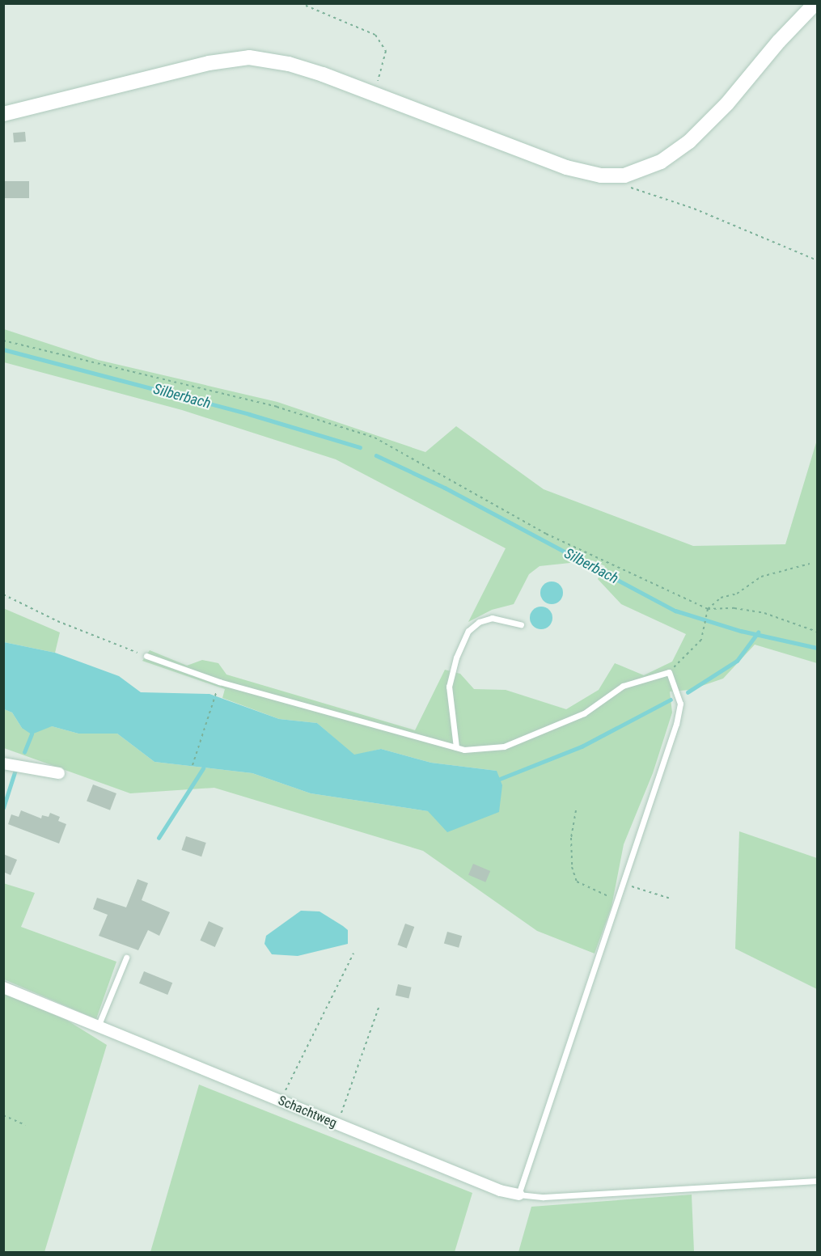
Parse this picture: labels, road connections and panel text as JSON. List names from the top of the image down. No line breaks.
{"streets":{"street":["Schachtweg"]},"water":["Silberbach"]}
